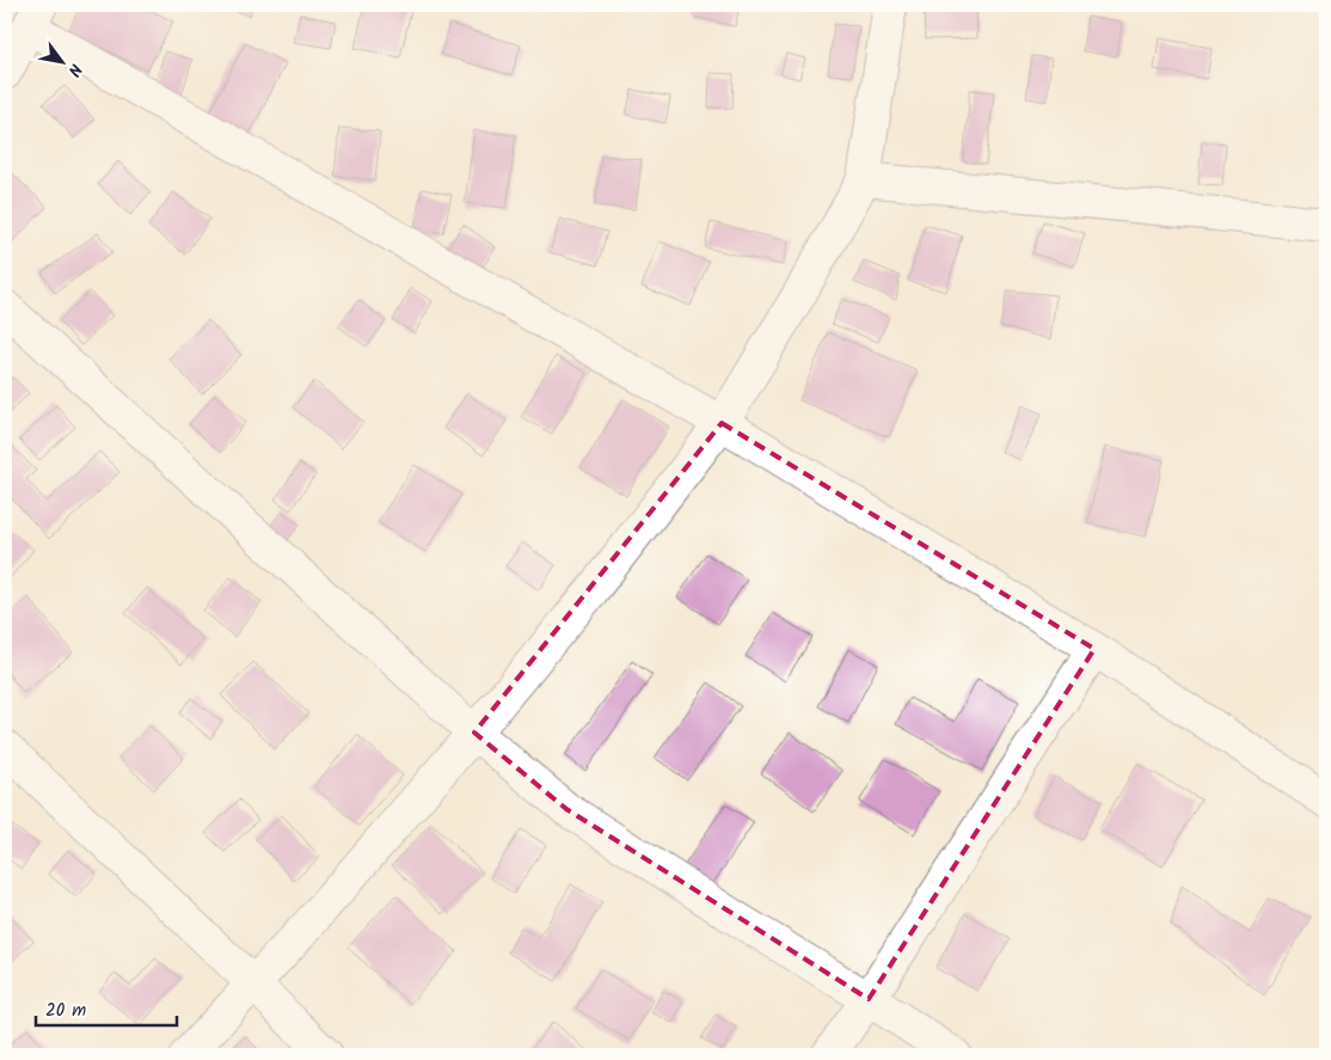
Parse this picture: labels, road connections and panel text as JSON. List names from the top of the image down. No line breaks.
{"scale_bar":"20 m","north":"bottom right"}
